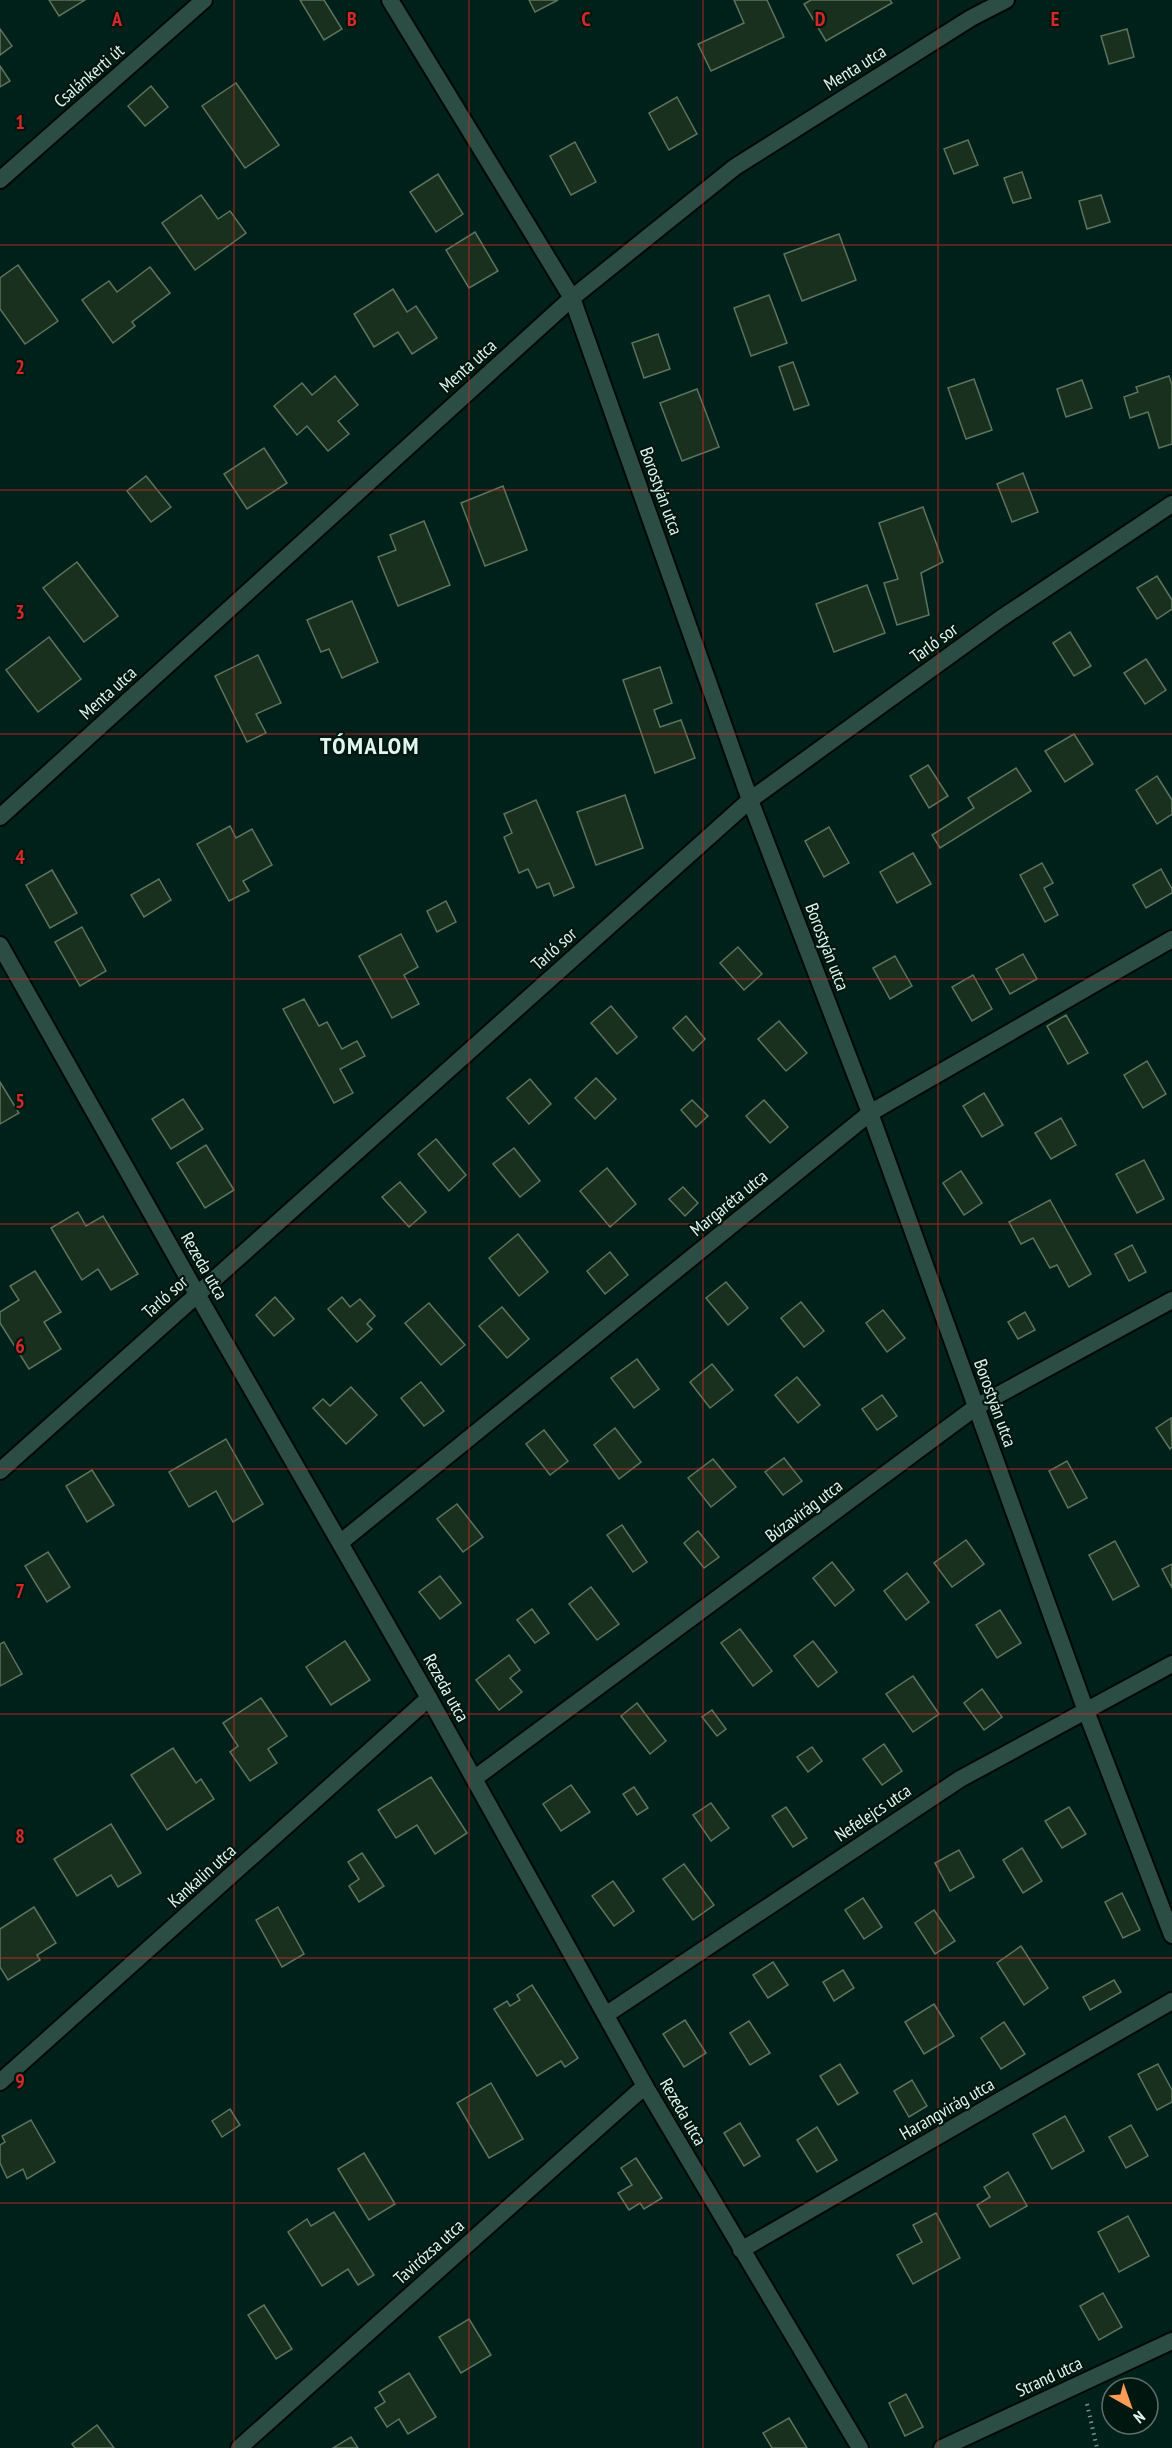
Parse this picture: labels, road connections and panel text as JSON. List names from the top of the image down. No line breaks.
{"streets":{"street":["Menta utca","Csalánkerti út","Borostyán utca","Tarló sor","Margaréta utca","Rezeda utca","Búzavirág utca","Nefelejcs utca","Kankalin utca","Harangvirág utca","Tavirózsa utca","Strand utca"]},"crossings":[["Menta utca","Borostyán utca"],["Borostyán utca","Tarló sor"],["Borostyán utca","Margaréta utca"],["Borostyán utca","Búzavirág utca"],["Borostyán utca","Nefelejcs utca"],["Tarló sor","Rezeda utca"],["Margaréta utca","Rezeda utca"],["Rezeda utca","Búzavirág utca"],["Rezeda utca","Nefelejcs utca"],["Rezeda utca","Kankalin utca"],["Rezeda utca","Harangvirág utca"],["Rezeda utca","Tavirózsa utca"]],"districts":["TÓMALOM"],"north":"bottom right","grid":{"columns":["A","B","C","D","E"],"rows":["1","2","3","4","5","6","7","8","9"]}}
